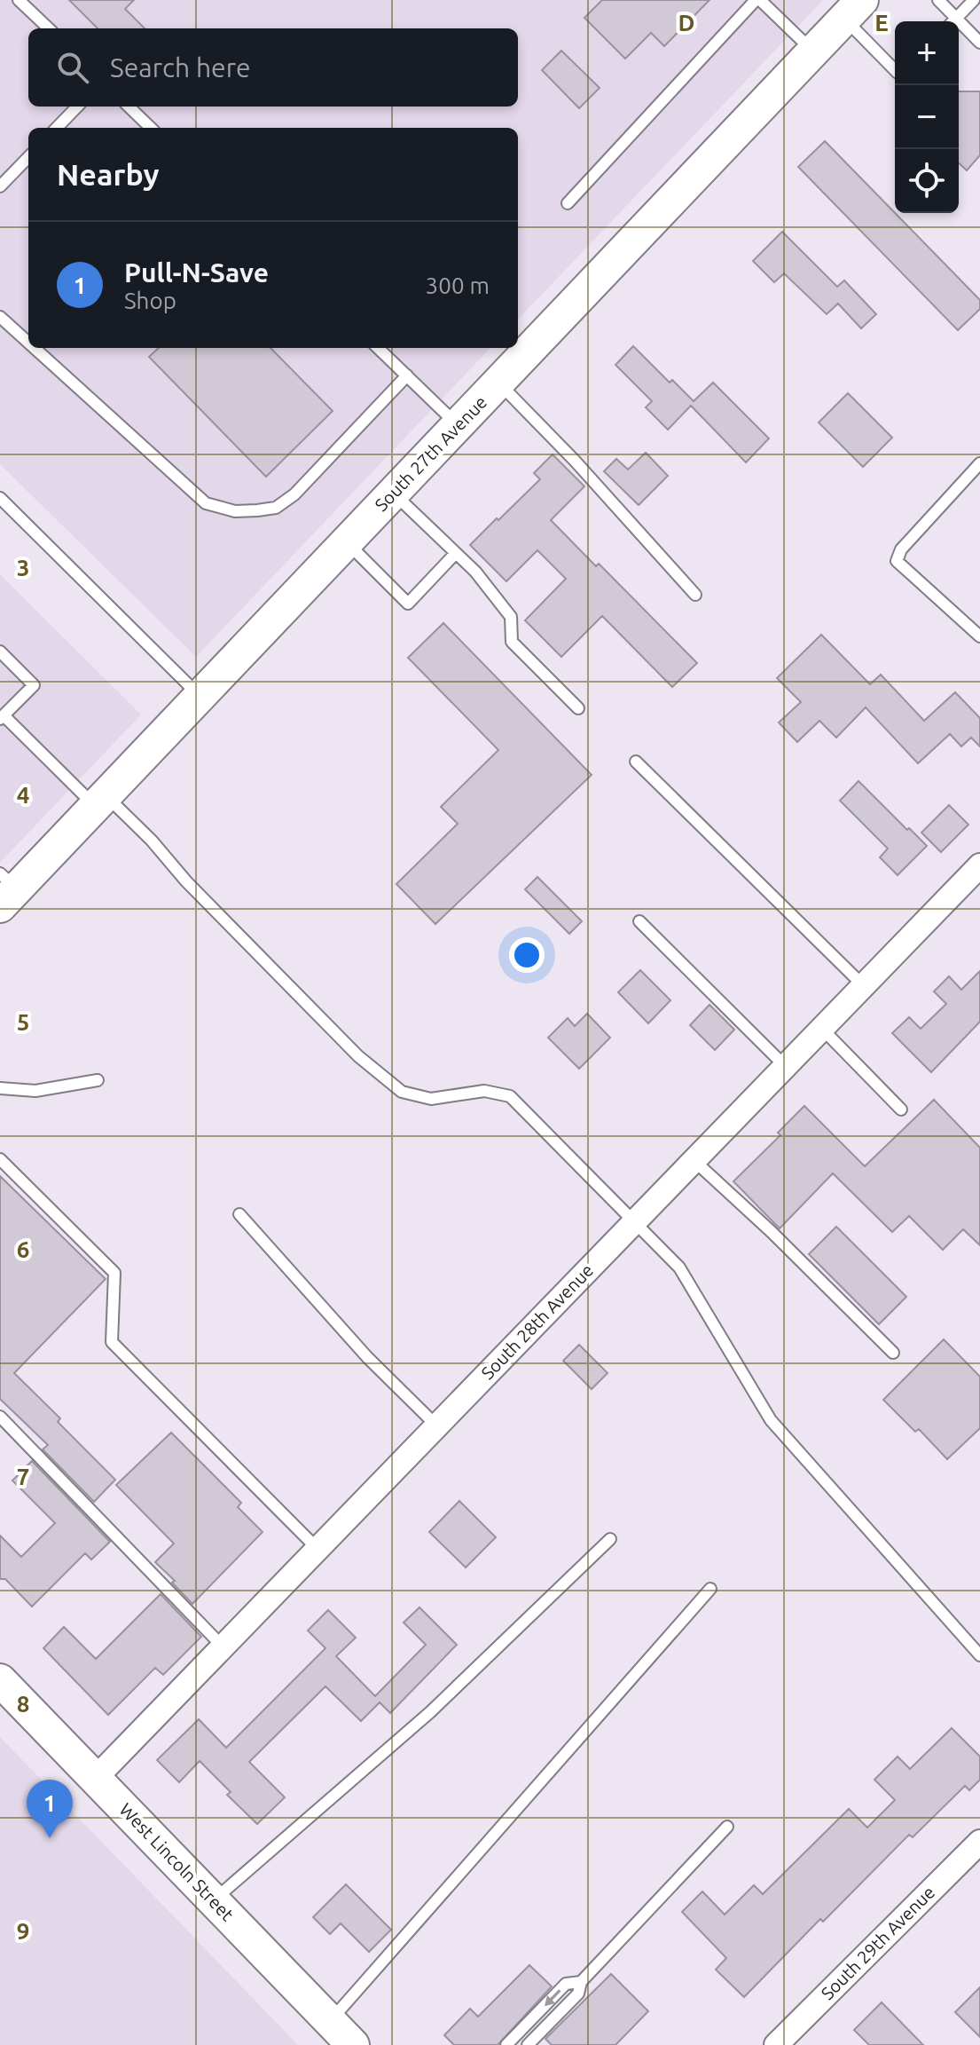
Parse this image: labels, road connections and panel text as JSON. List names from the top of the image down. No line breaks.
{"streets":{"main road":["South 27th Avenue","West Lincoln Street"],"street":["South 28th Avenue","South 29th Avenue"]},"crossings":[["South 28th Avenue","West Lincoln Street"]],"page":{"map_buttons":["+","−"],"search":"Search here","heading":"Nearby","list":[{"mark":"1","name":"Pull-N-Save","note":"Shop","value":"300 m"}],"pins":"1"},"grid":{"columns":["D","E"],"rows":["3","4","5","6","7","8","9"]}}
